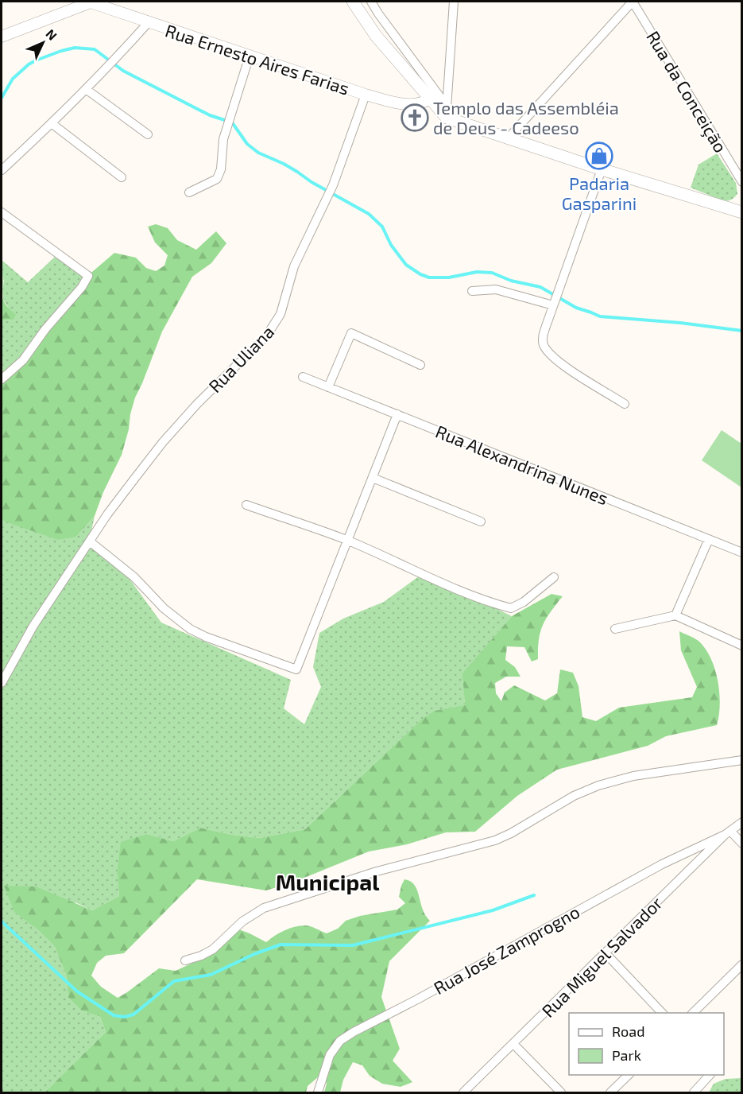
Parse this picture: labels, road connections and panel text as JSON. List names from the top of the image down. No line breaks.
{"streets":{"street":["Rua Ernesto Aires Farias","Rua da Conceição","Rua Uliana","Rua Alexandrina Nunes","Rua José Zamprogno","Rua Miguel Salvador"]},"crossings":[["Rua Ernesto Aires Farias","Rua Uliana"],["Rua José Zamprogno","Rua Miguel Salvador"]],"districts":["Municipal"],"places":{"church":["Templo das Assembléia de Deus - Cadeeso"],"shop":["Padaria Gasparini"]},"legend":["Road","Park"],"north":"top right"}
